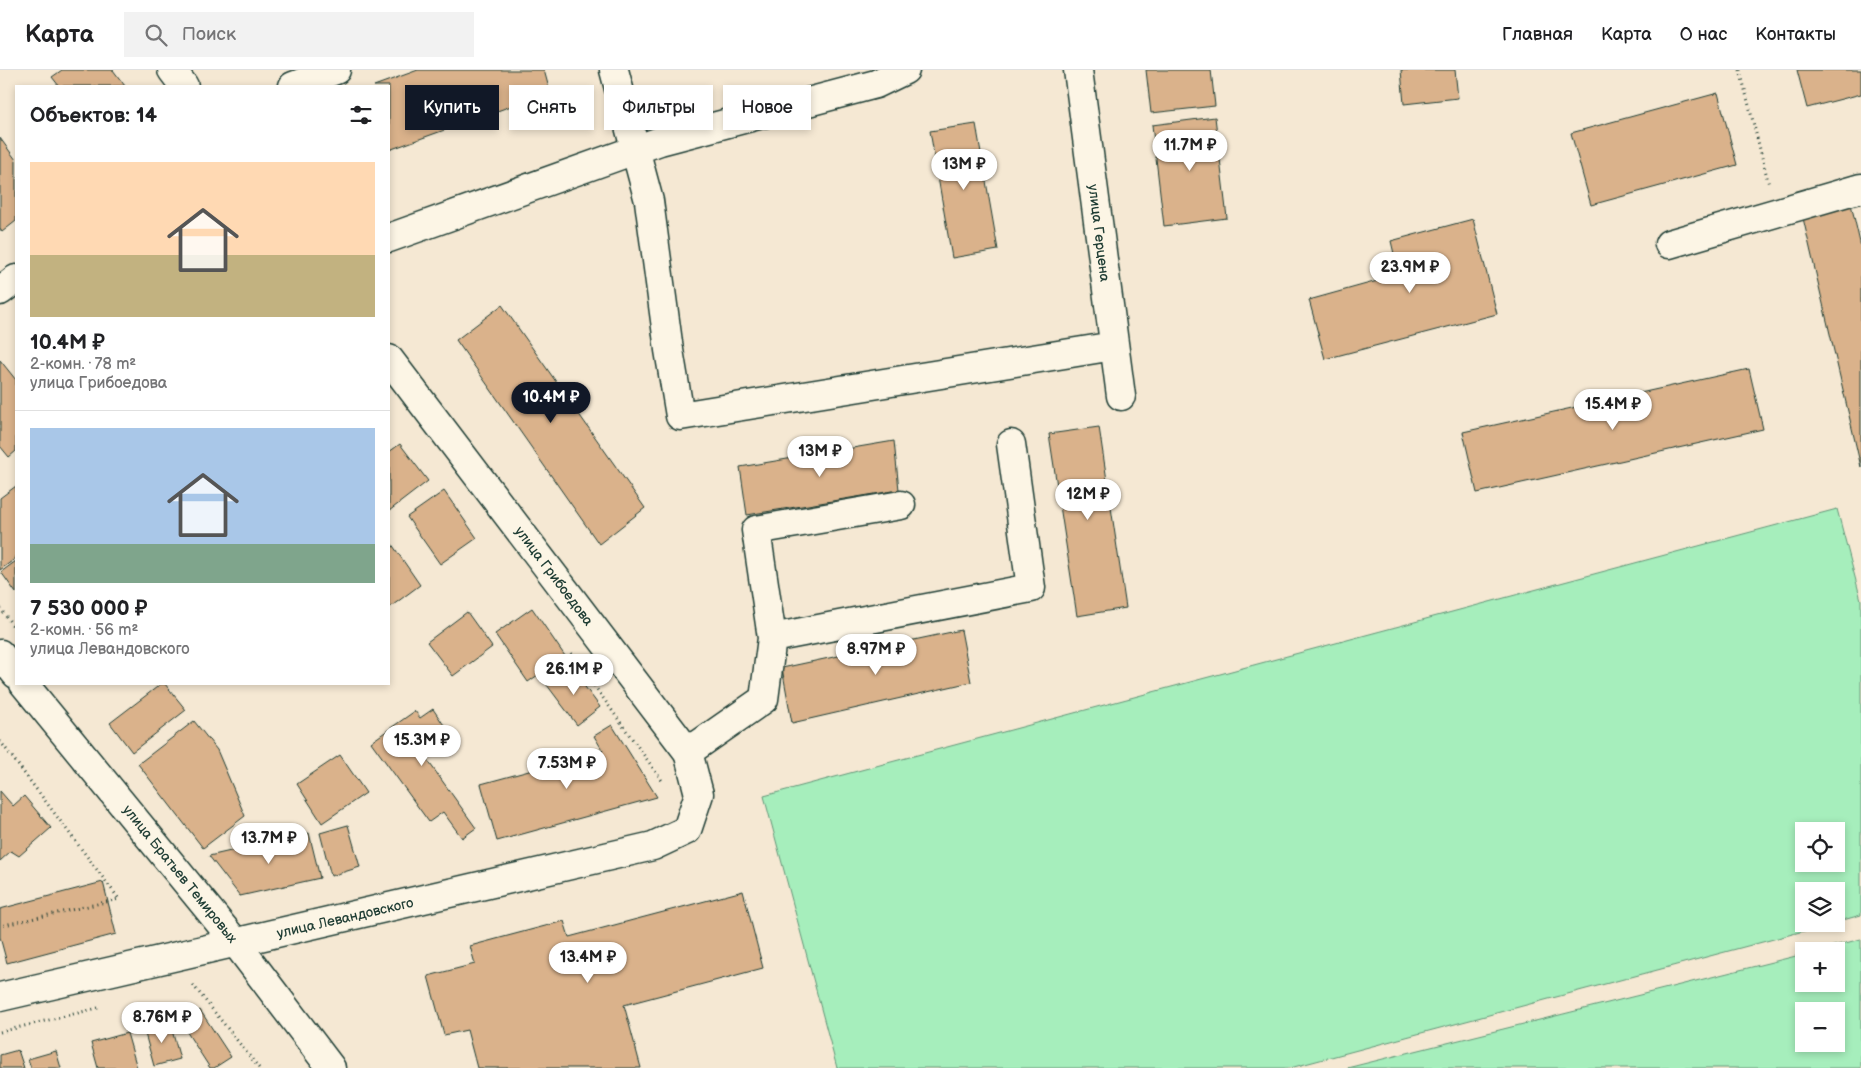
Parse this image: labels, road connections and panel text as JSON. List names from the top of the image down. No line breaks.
{"streets":{"street":["улица Герцена","улица Грибоедова","улица Братьев Темировых","улица Левандовского"]},"crossings":[["улица Грибоедова","улица Левандовского"],["улица Братьев Темировых","улица Левандовского"]],"page":{"header":"Карта","search":"Поиск","nav":["Главная","Карта","О нас","Контакты"],"chip":["Купить","Снять","Фильтры","Новое"],"heading":"Объектов: 14","price":["11.7M ₽","13M ₽","23.9M ₽","10.4M ₽","15.4M ₽","13M ₽","12M ₽","8.97M ₽","26.1M ₽","15.3M ₽","7.53M ₽","13.7M ₽","13.4M ₽","8.76M ₽"],"list":[{"name":"10.4M ₽","note":"2-комн. · 78 m² · улица Грибоедова"},{"name":"7 530 000 ₽","note":"2-комн. · 56 m² · улица Левандовского"}],"map_buttons":["+","−"]}}
